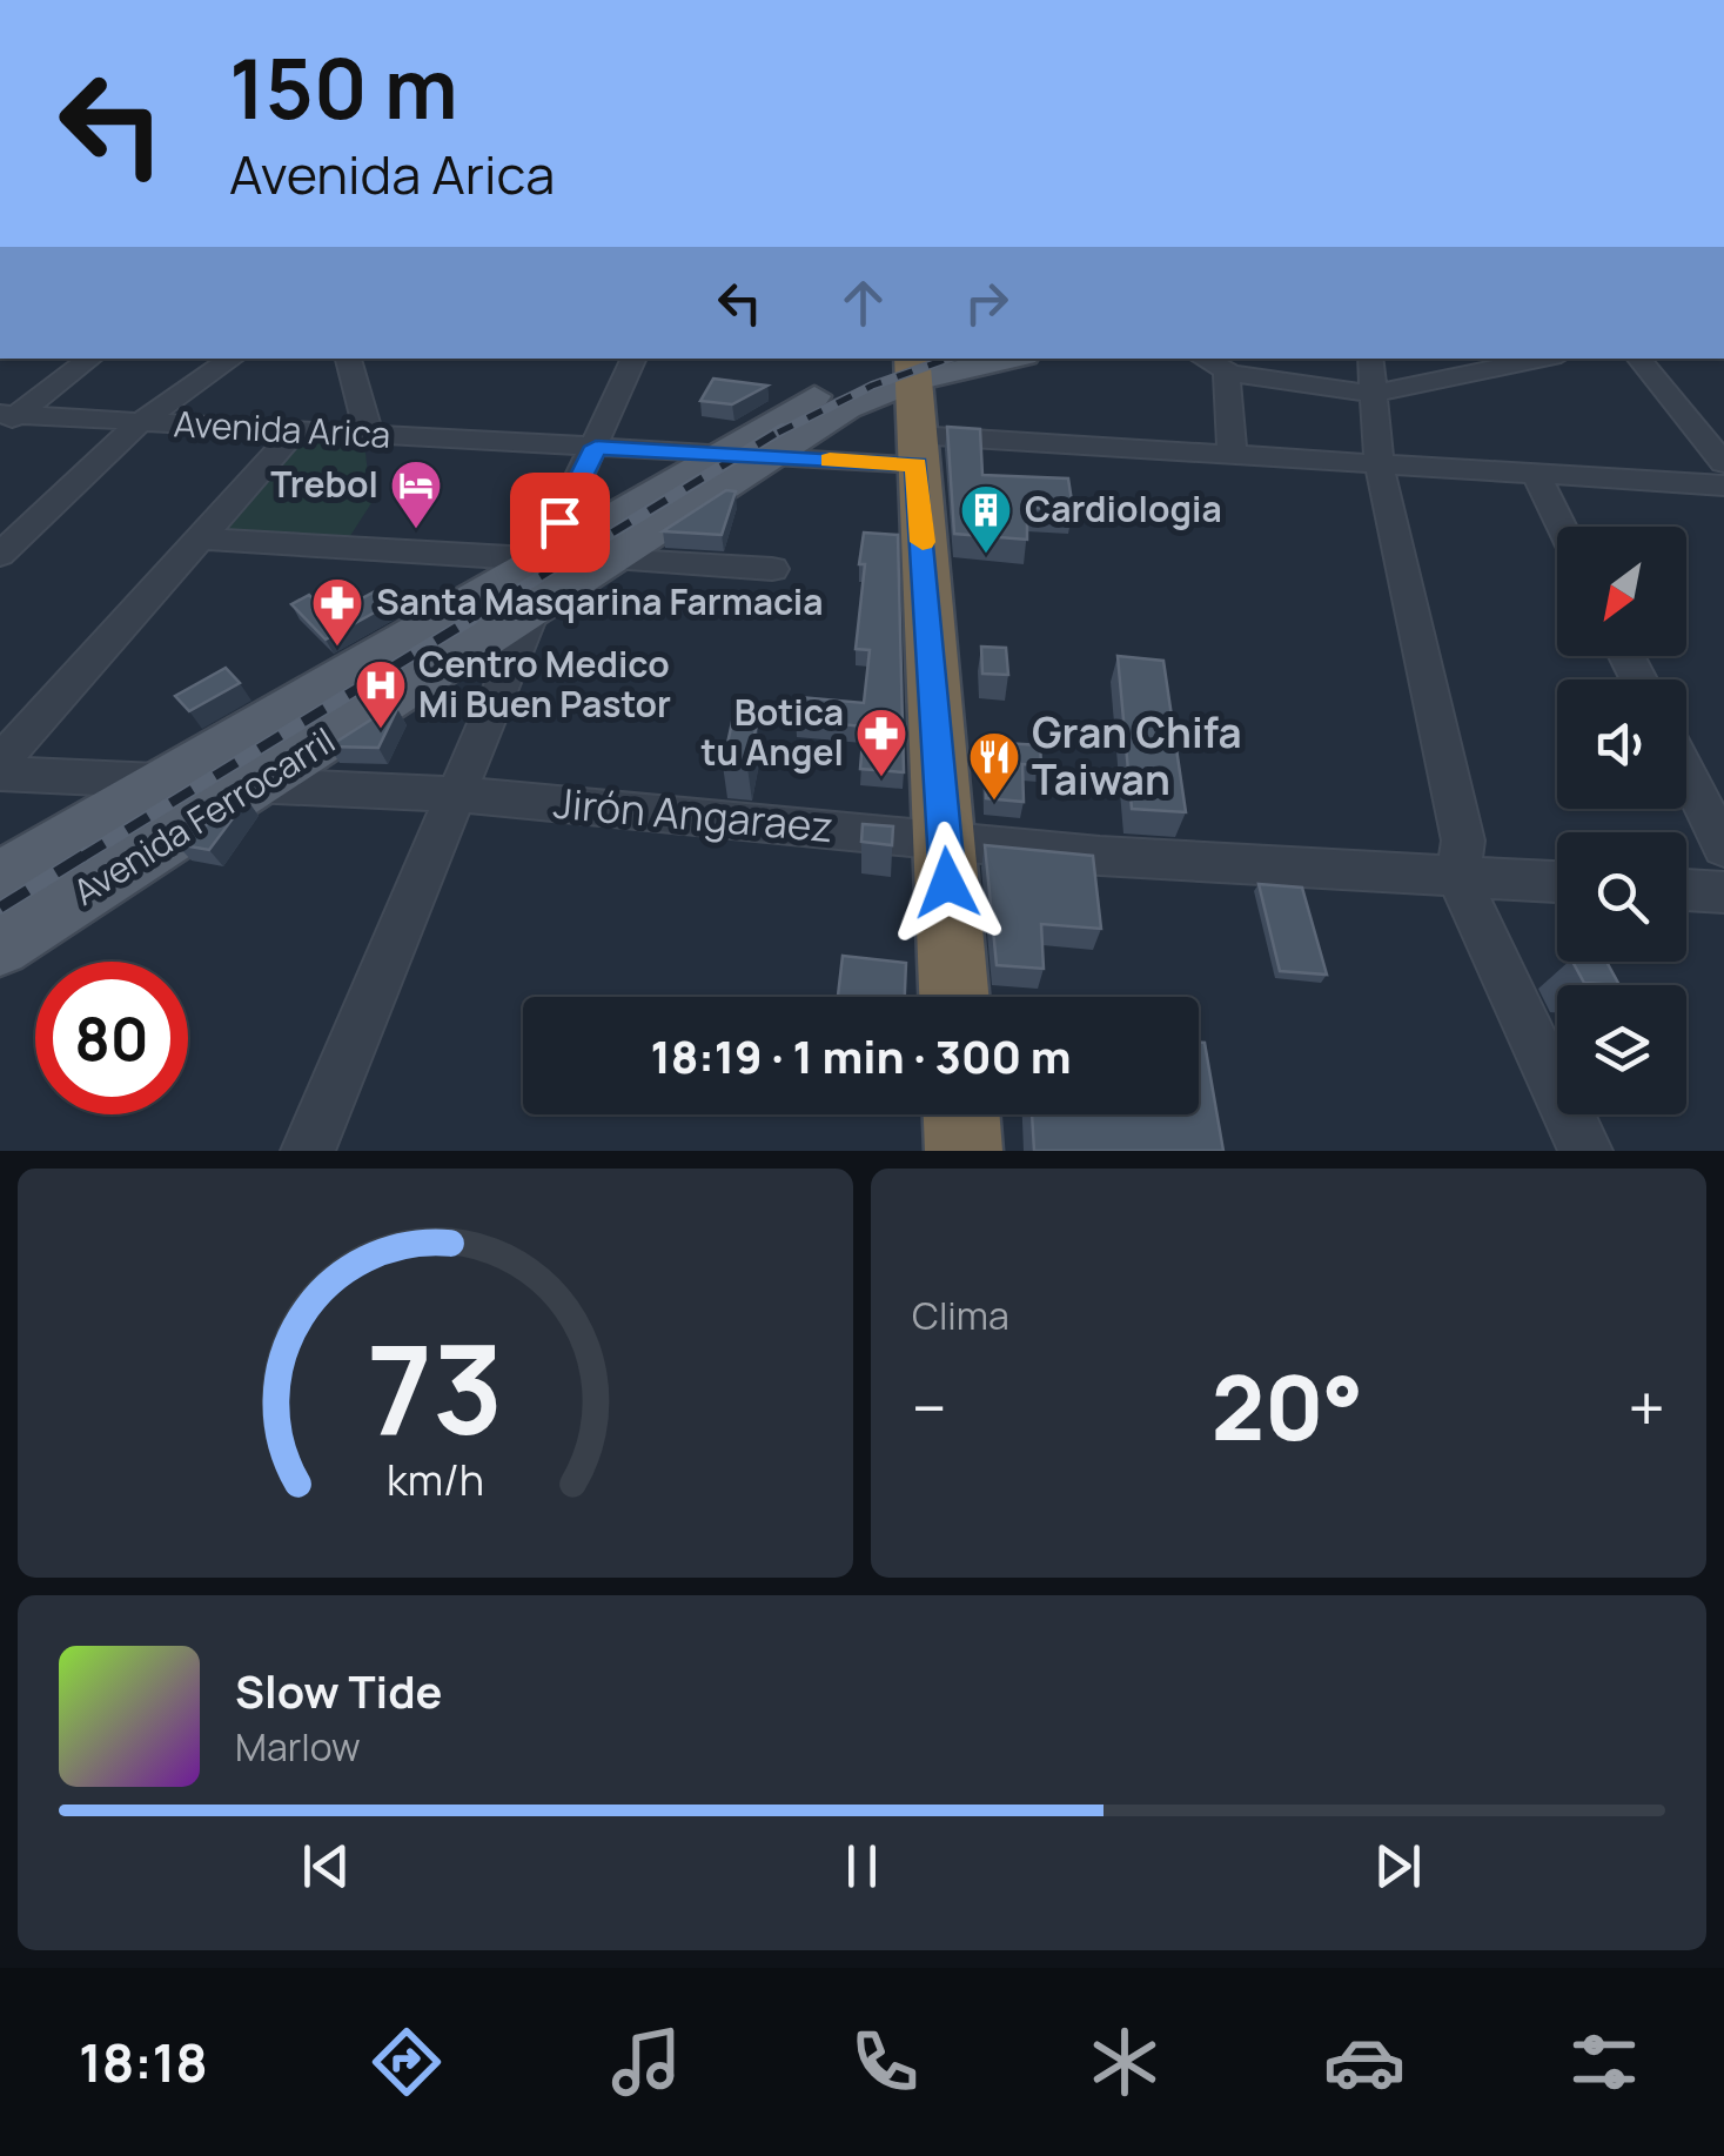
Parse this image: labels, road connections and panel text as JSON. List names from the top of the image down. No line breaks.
{"streets":{"main road":["Avenida Ferrocarril"],"street":["Avenida Arica","Jirón Angaraez"]},"crossings":[["Avenida Arica","Avenida Ferrocarril"],["Jirón Angaraez","Avenida Ferrocarril"]],"places":{"hotel":["Trebol"],"building":["Cardiologia"],"pharmacy":["Santa Masqarina Farmacia","Botica tu Angel"],"hospital":["Centro Medico Mi Buen Pastor"],"restaurant":["Gran Chifa Taiwan"]},"north":"bottom left","page":{"turn":["150 m","Avenida Arica"],"limit":"80","trip":"18:19 · 1 min · 300 m","tile":"Clima","heat":["−","20°","+"],"song":["Slow Tide","Marlow"],"tabs":"18:18","gauge":["73","km/h"]}}
